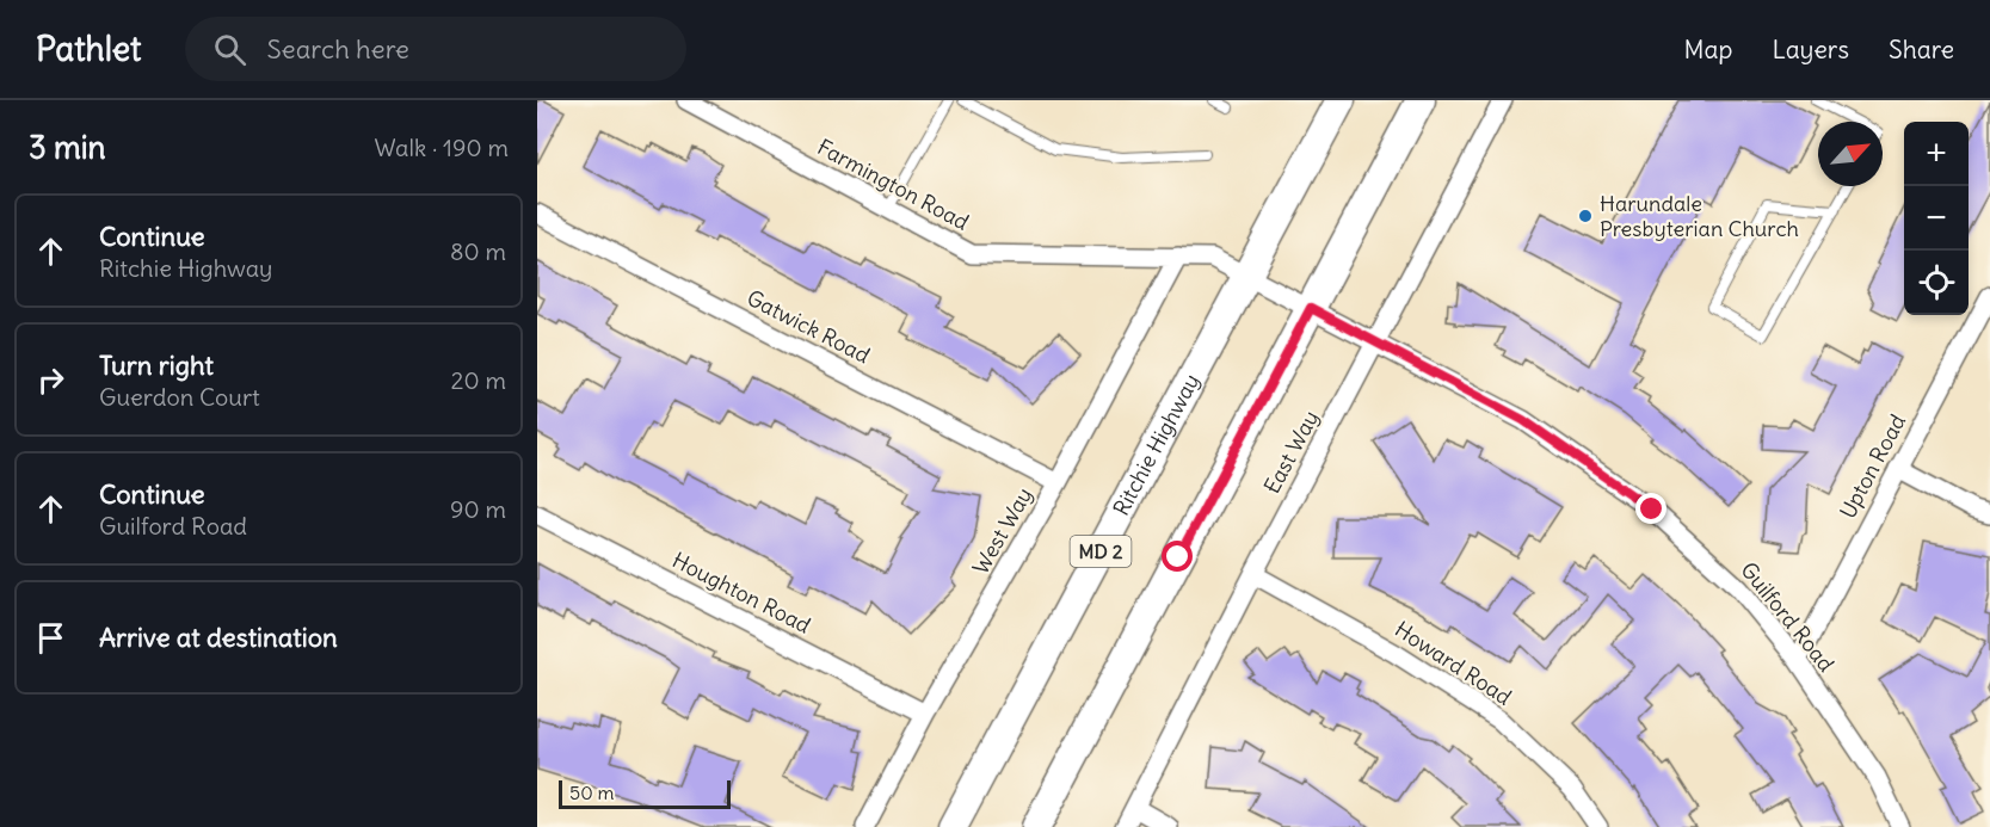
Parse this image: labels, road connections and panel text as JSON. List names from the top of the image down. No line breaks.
{"streets":{"main road":["Ritchie Highway","MD 2"],"street":["Farmington Road","Gatwick Road","East Way","Upton Road","West Way","Houghton Road","Guilford Road","Howard Road"]},"crossings":[["Farmington Road","Ritchie Highway"],["Farmington Road","West Way"],["Farmington Road","Guilford Road"],["Gatwick Road","West Way"],["Ritchie Highway","Guilford Road"],["East Way","Guilford Road"],["East Way","Howard Road"],["Upton Road","Guilford Road"],["West Way","Houghton Road"]],"places":["Harundale Presbyterian Church"],"scale_bar":"50 m","north":"top right","page":{"header":"Pathlet","search":"Search here","nav":["Map","Layers","Share"],"heading":["3 min","Walk · 190 m"],"map_buttons":["+","−"],"list":[["Continue","Ritchie Highway","80 m"],["Turn right","Guerdon Court","20 m"],["Continue","Guilford Road","90 m"],"Arrive at destination"],"scale":"50 m"}}
